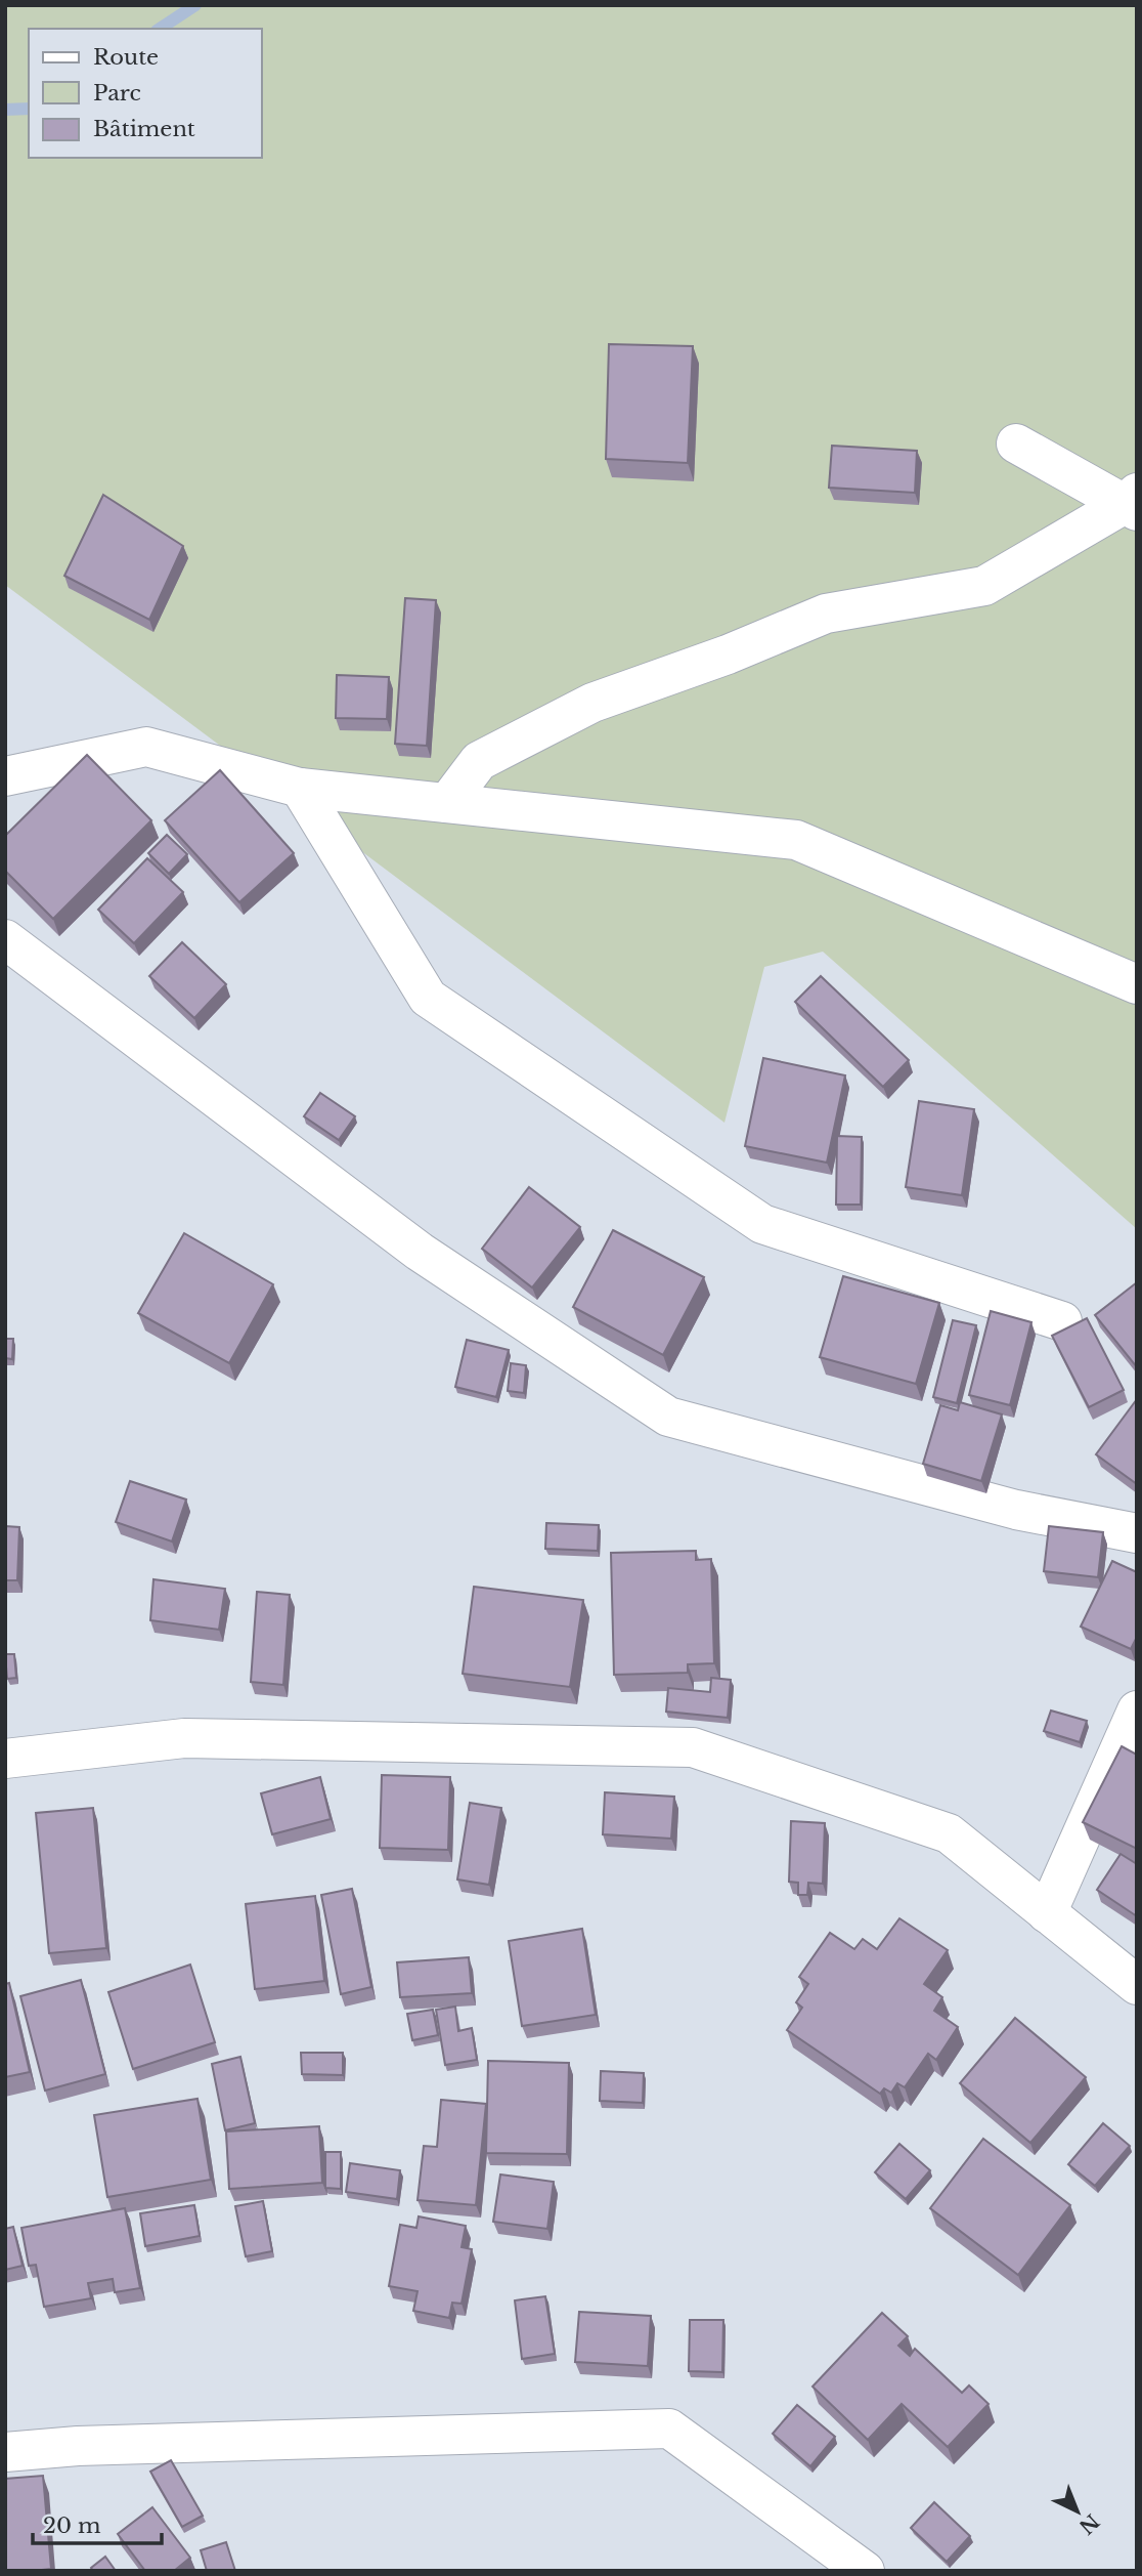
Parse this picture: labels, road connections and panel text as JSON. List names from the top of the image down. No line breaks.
{"legend":["Route","Parc","Bâtiment"],"scale_bar":"20 m","north":"bottom right"}
